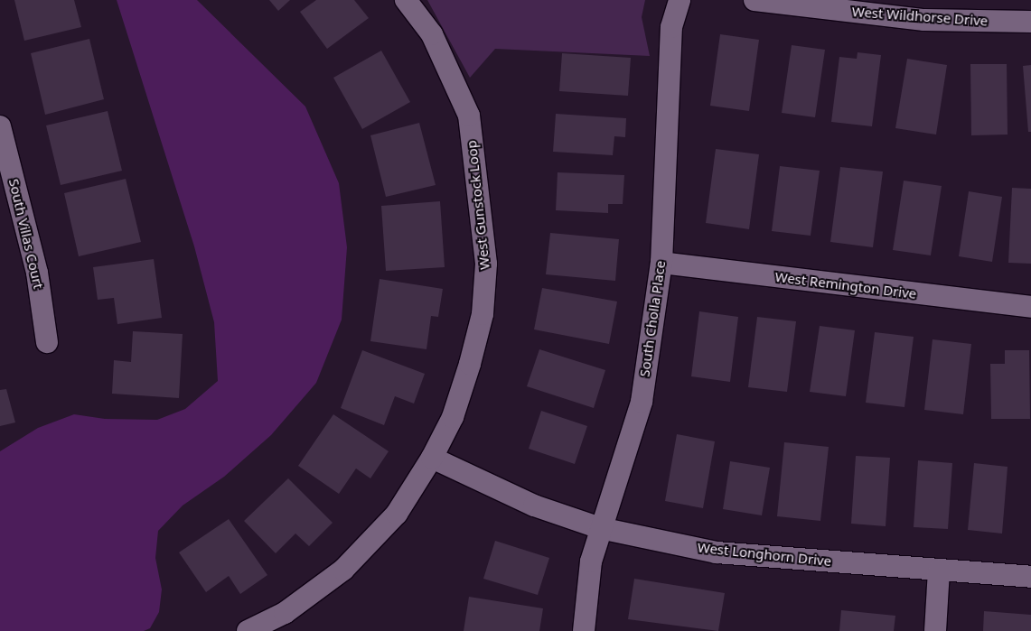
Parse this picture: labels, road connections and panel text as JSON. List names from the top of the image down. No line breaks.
{"streets":{"street":["West Wildhorse Drive","West Gunstock Loop","South Villas Court","West Remington Drive","South Cholla Place","West Longhorn Drive"]},"crossings":[["West Gunstock Loop","West Longhorn Drive"],["West Remington Drive","South Cholla Place"],["South Cholla Place","West Longhorn Drive"]]}
